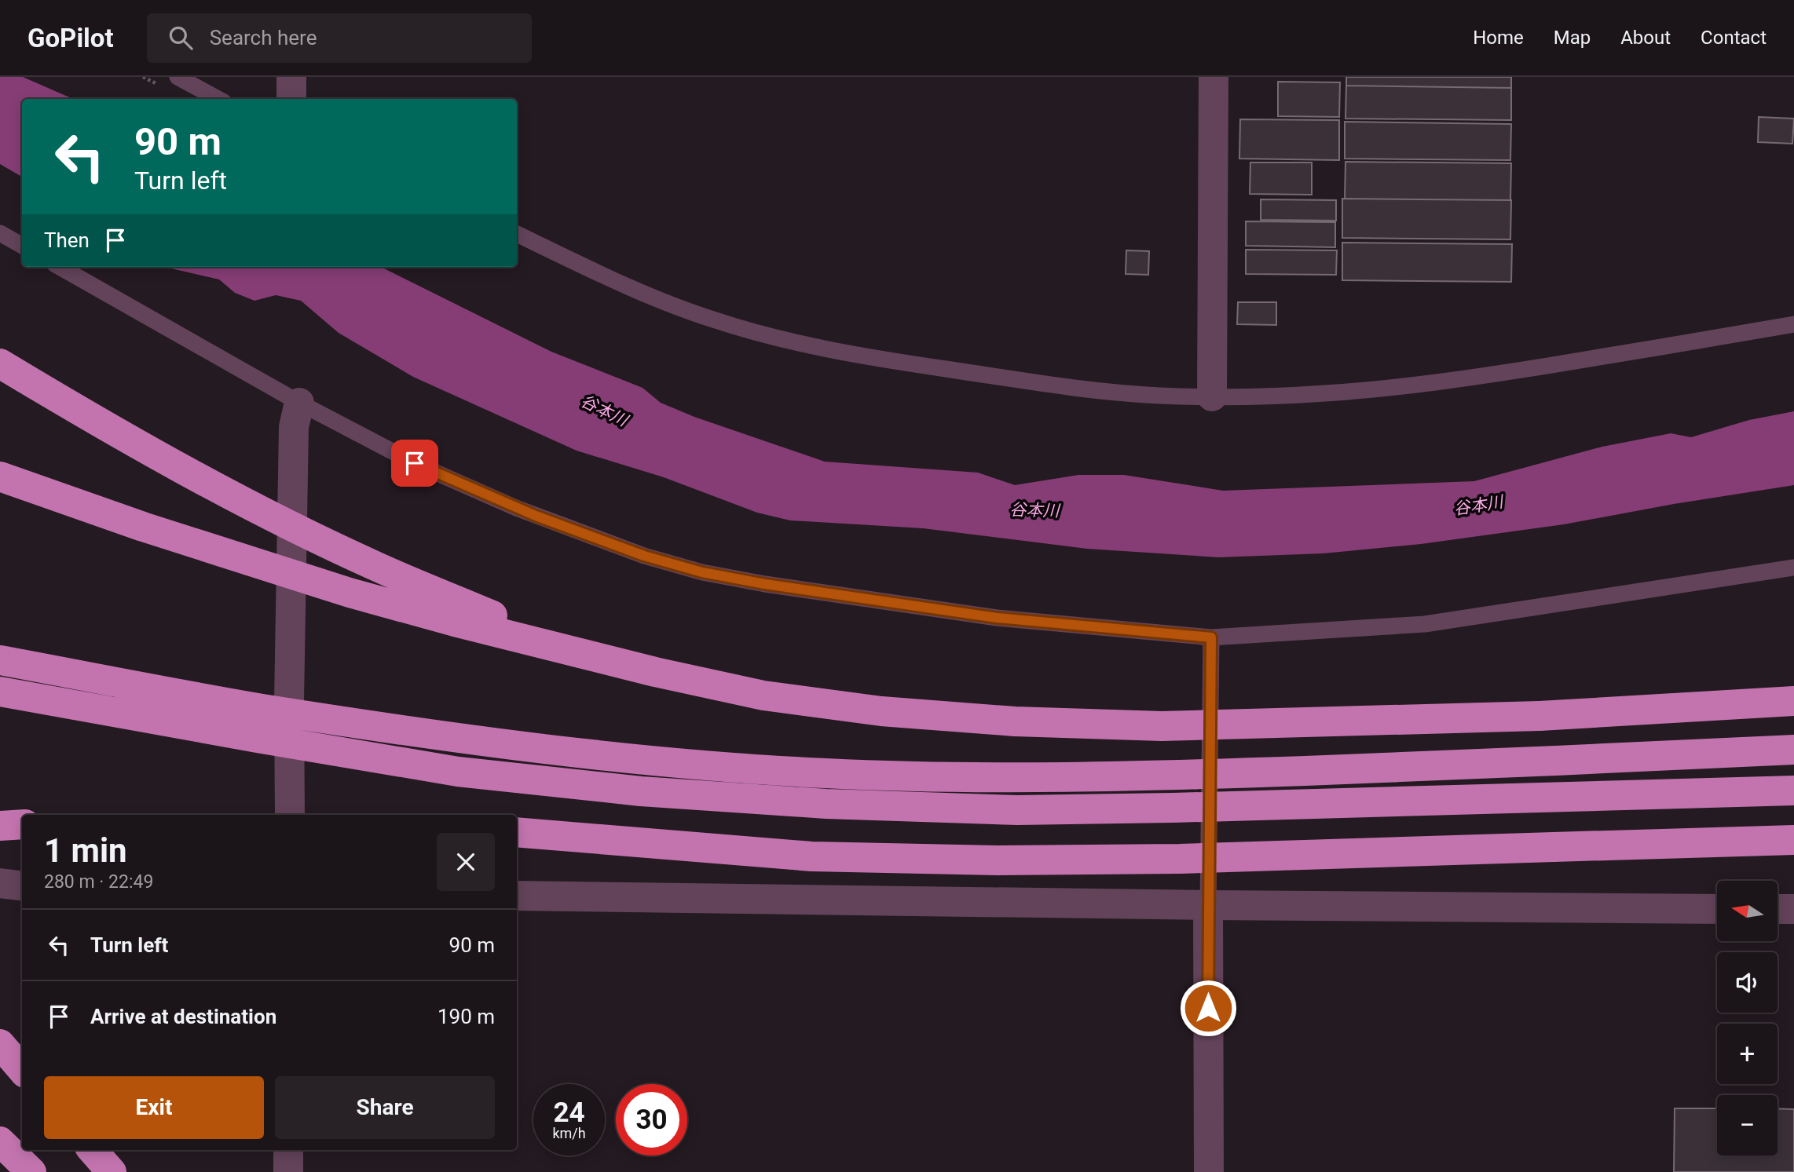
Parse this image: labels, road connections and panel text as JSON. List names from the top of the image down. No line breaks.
{"water":["谷本川"],"north":"left","page":{"header":"GoPilot","search":"Search here","nav":["Home","Map","About","Contact"],"turn":["90 m","Turn left"],"then":"Then","heading":["1 min","280 m · 22:49"],"map_buttons":["+","−"],"list":[{"name":"Turn left","value":"90 m"},{"name":"Arrive at destination","value":"190 m"}],"buttons":["Exit","Share"],"speed":"24 km/h","limit":"30"}}
